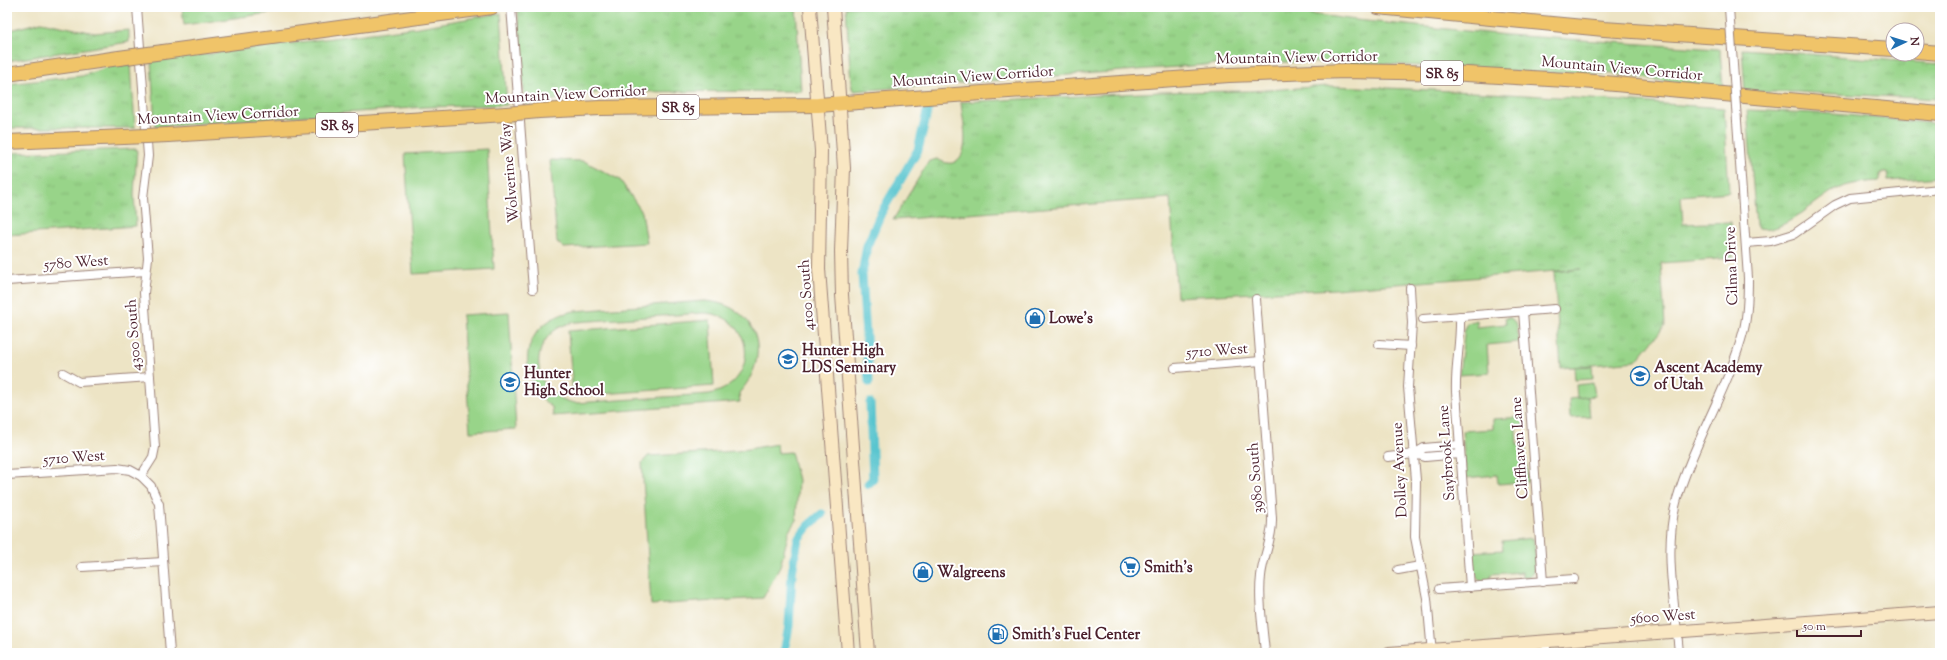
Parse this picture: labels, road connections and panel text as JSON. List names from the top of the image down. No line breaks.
{"streets":{"highway":["Mountain View Corridor","SR 85"],"main road":["4100 South","5600 West"],"street":["Wolverine Way","5780 West","Cilma Drive","4300 South","5710 West","Cliffhaven Lane","Saybrook Lane","Dolley Avenue","3980 South"]},"crossings":[["Mountain View Corridor","4100 South"],["5780 West","4300 South"],["Cilma Drive","5600 West"],["4300 South","5710 West"],["5710 West","3980 South"],["Dolley Avenue","5600 West"]],"places":{"shop":["Lowe's","Walgreens"],"school or university":["Hunter High LDS Seminary","Ascent Academy of Utah","Hunter High School"],"supermarket":["Smith's"],"fuel station":["Smith's Fuel Center"]},"scale_bar":"50 m","north":"right"}
